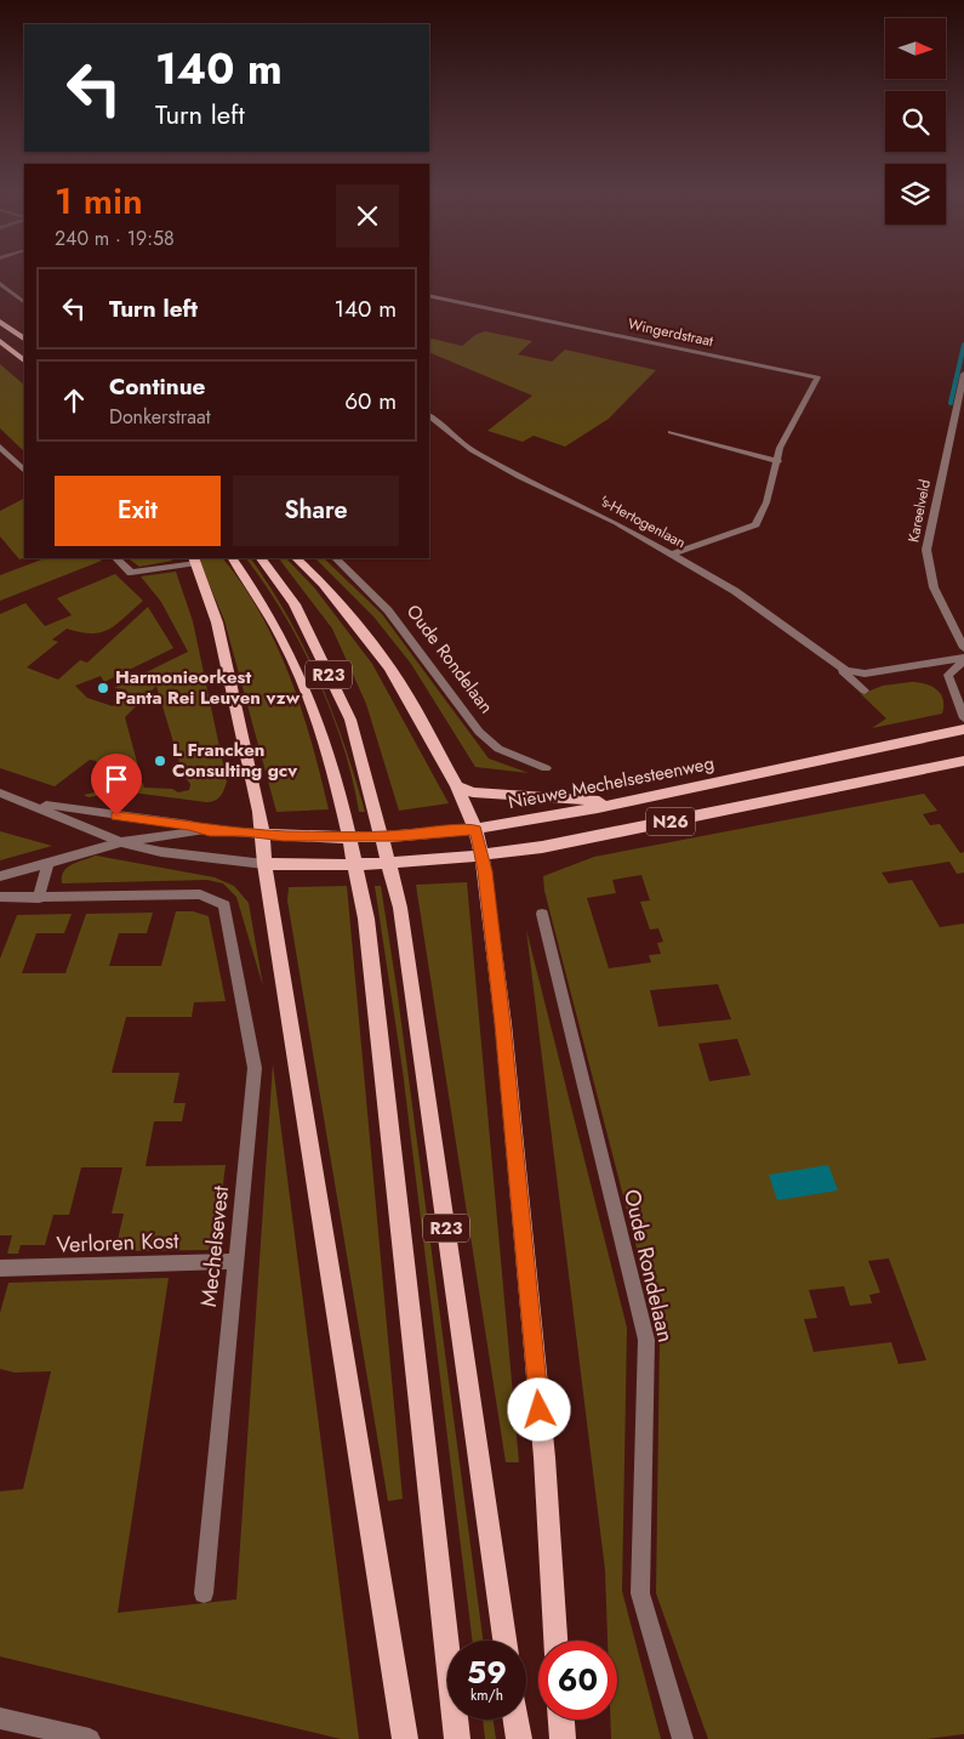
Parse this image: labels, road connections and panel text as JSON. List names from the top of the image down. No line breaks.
{"streets":{"main road":["R23","Nieuwe Mechelsesteenweg","N26"],"street":["Wingerdstraat","Kareelveld","'s-Hertogenlaan","Oude Rondelaan","Verloren Kost","Mechelsevest"]},"crossings":[["Wingerdstraat","'s-Hertogenlaan"],["Verloren Kost","Mechelsevest"]],"places":["Harmonieorkest Panta Rei Leuven vzw","L Francken Consulting gcv"],"north":"right","page":{"turn":["140 m","Turn left"],"heading":["1 min","240 m · 19:58"],"list":[{"name":"Turn left","value":"140 m"},{"name":"Continue","note":"Donkerstraat","value":"60 m"}],"buttons":["Exit","Share"],"speed":"59 km/h","limit":"60"}}
